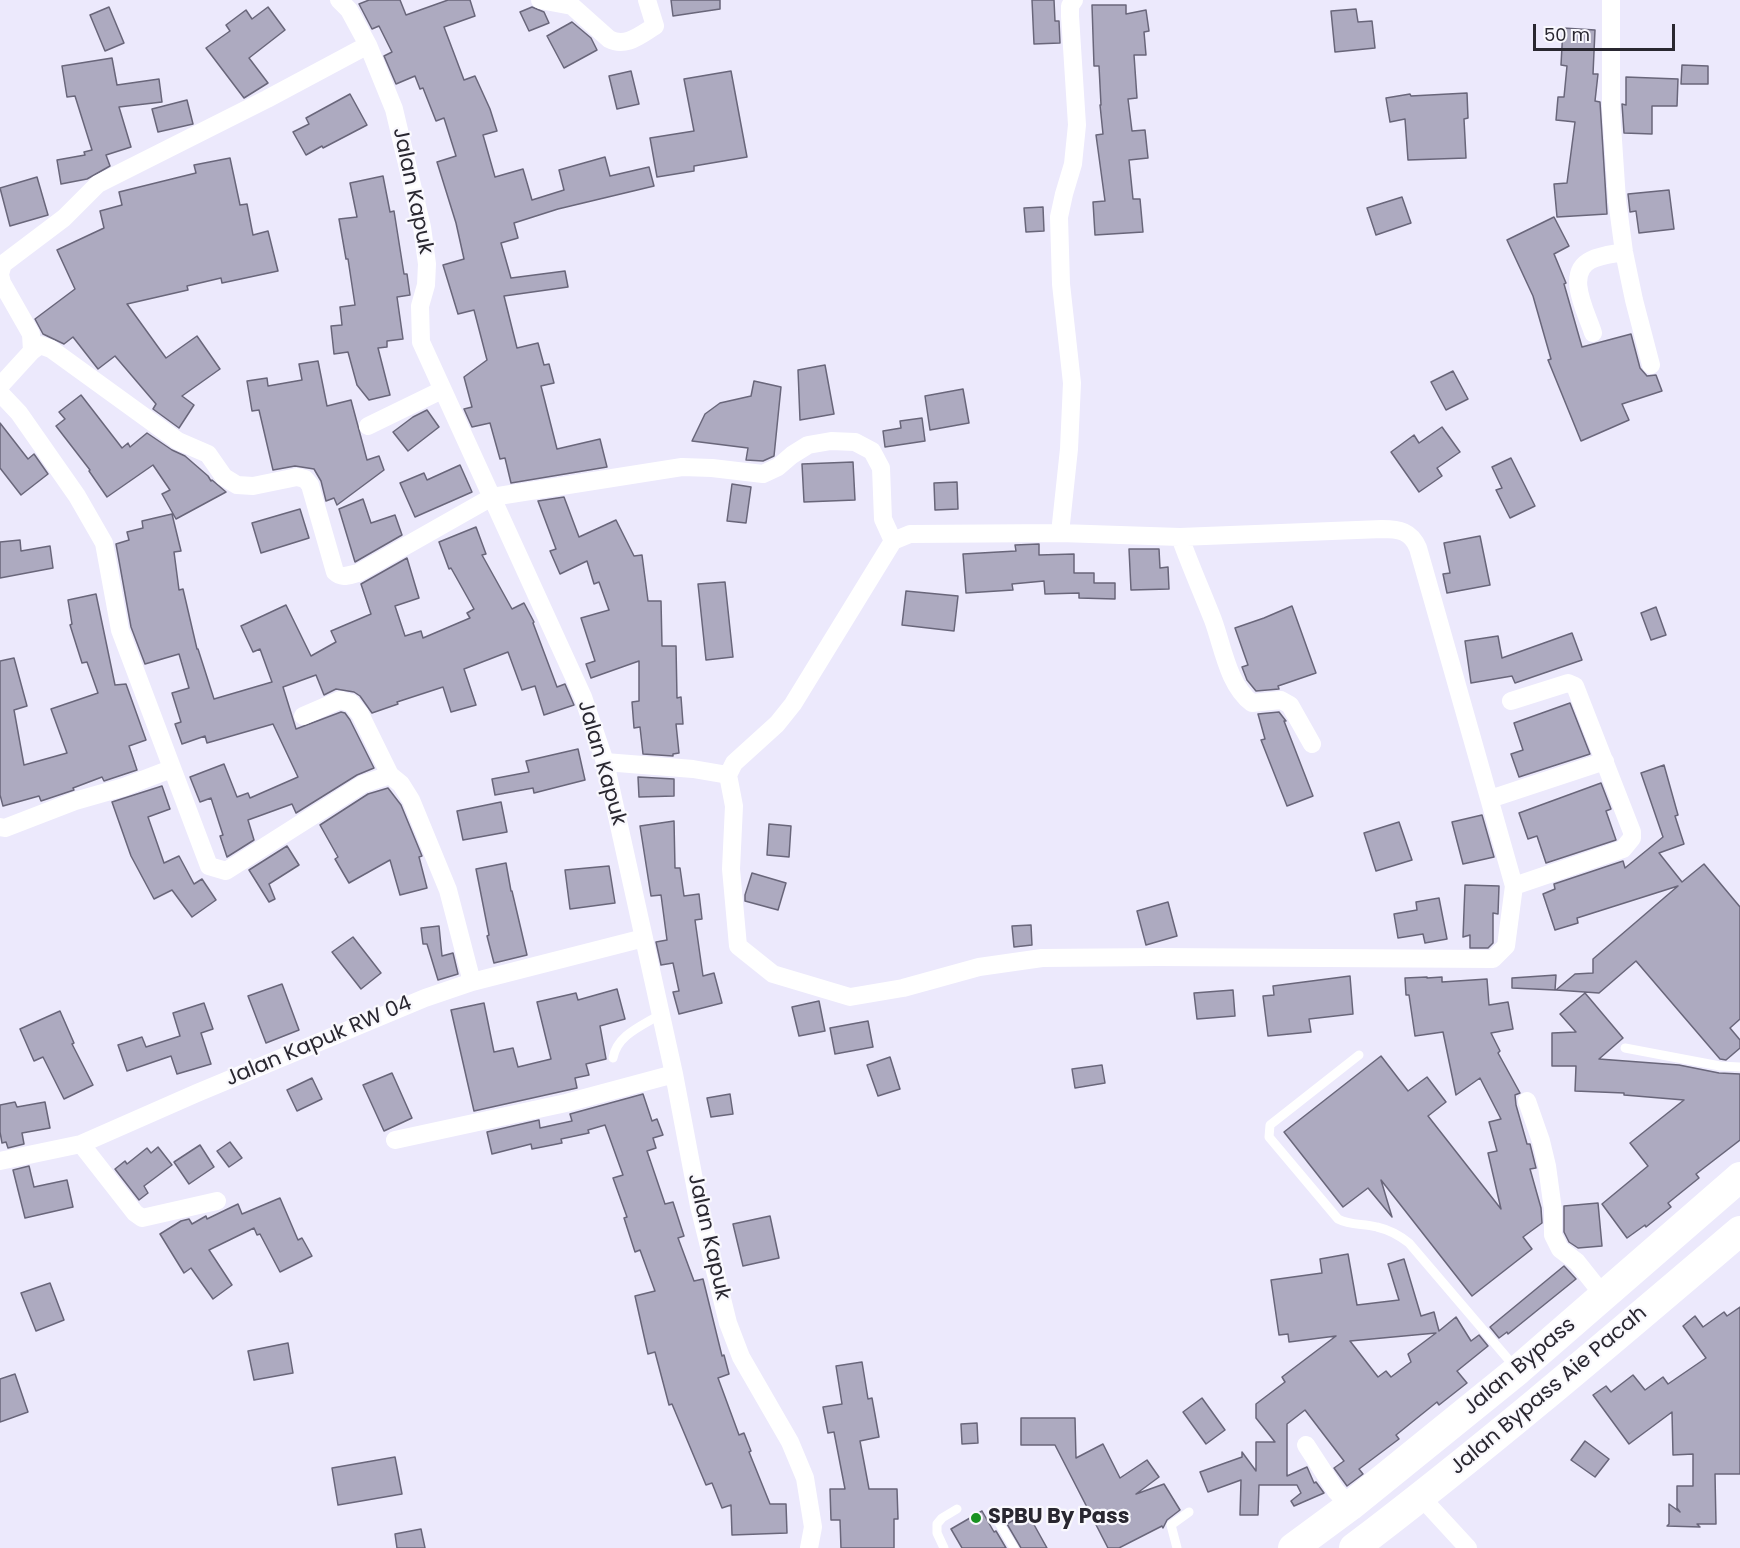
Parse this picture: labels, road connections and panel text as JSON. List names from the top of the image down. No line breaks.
{"streets":{"highway":["Jalan Bypass","Jalan Bypass Aie Pacah"],"street":["Jalan Kapuk","Jalan Kapuk RW 04"]},"crossings":[["Jalan Kapuk","Jalan Kapuk RW 04"]],"places":["SPBU By Pass"],"scale_bar":"50 m"}
